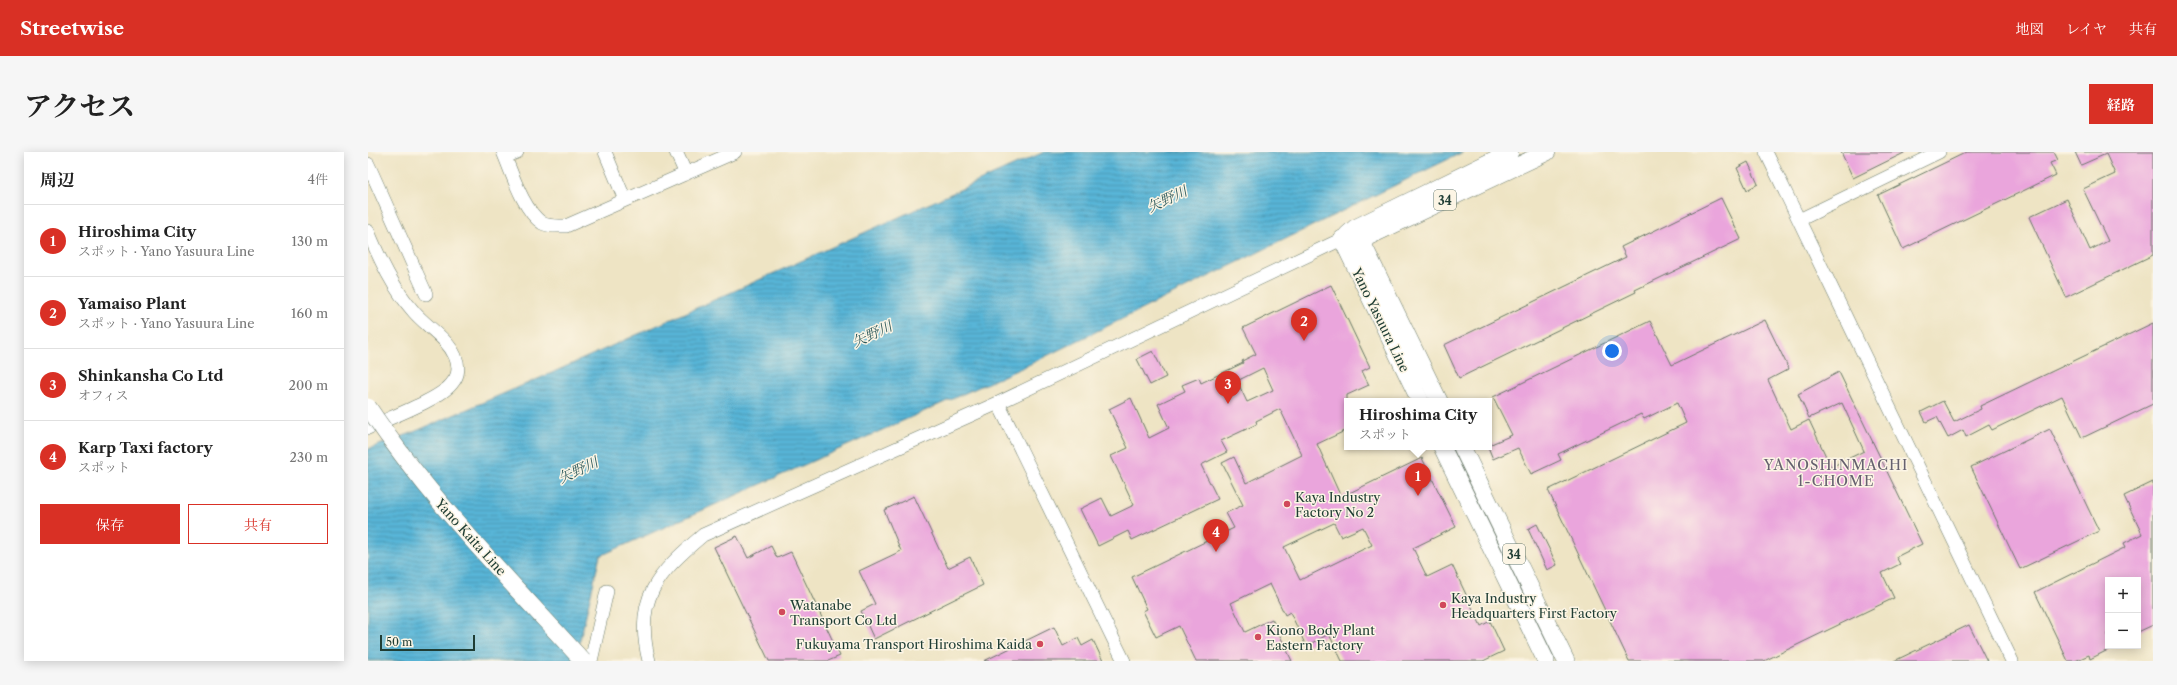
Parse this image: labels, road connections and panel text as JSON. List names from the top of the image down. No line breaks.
{"streets":{"main road":["34","Yano Yasuura Line","Yano Kaita Line"]},"crossings":[["34","Yano Yasuura Line"]],"districts":["YANOSHINMACHI 1-CHOME"],"water":["矢野川"],"places":["Kaya Industry Factory No 2","Kaya Industry Headquarters First Factory","Watanabe Transport Co Ltd","Kiono Body Plant Eastern Factory","Fukuyama Transport Hiroshima Kaida"],"scale_bar":"50 m","page":{"header":"Streetwise","nav":["地図","レイヤ","共有"],"title":"アクセス","buttons":["経路",["保存","共有"]],"heading":["周辺","4件"],"list":[{"mark":"1","name":"Hiroshima City","note":"スポット · Yano Yasuura Line","value":"130 m"},{"mark":"2","name":"Yamaiso Plant","note":"スポット · Yano Yasuura Line","value":"160 m"},{"mark":"3","name":"Shinkansha Co Ltd","note":"オフィス","value":"200 m"},{"mark":"4","name":"Karp Taxi factory","note":"スポット","value":"230 m"}],"pins":["2","3","1","4"],"popup":["Hiroshima City","スポット"],"map_buttons":["+","−"],"scale":"50 m"}}
